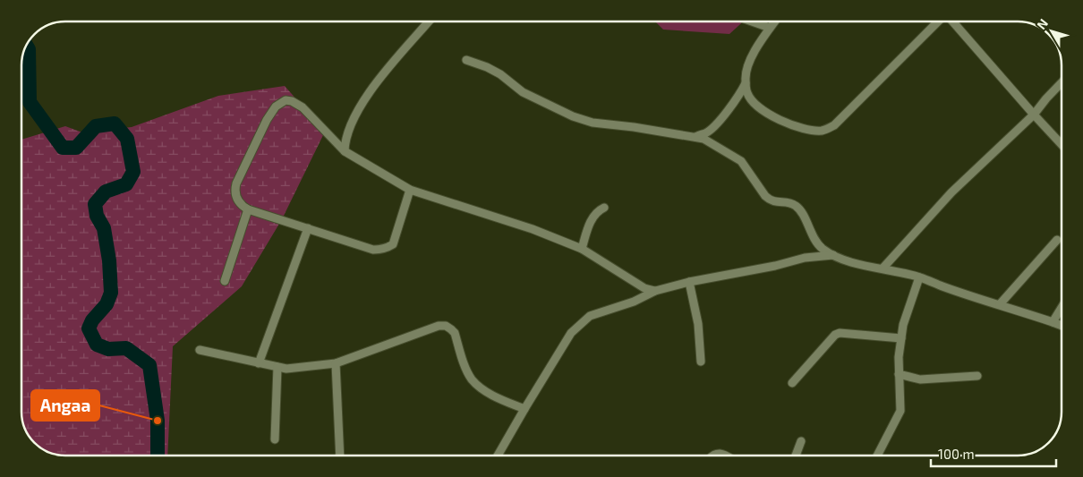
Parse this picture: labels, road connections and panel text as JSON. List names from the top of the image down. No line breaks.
{"places":["Angaa"],"scale_bar":"100 m","north":"top left"}
